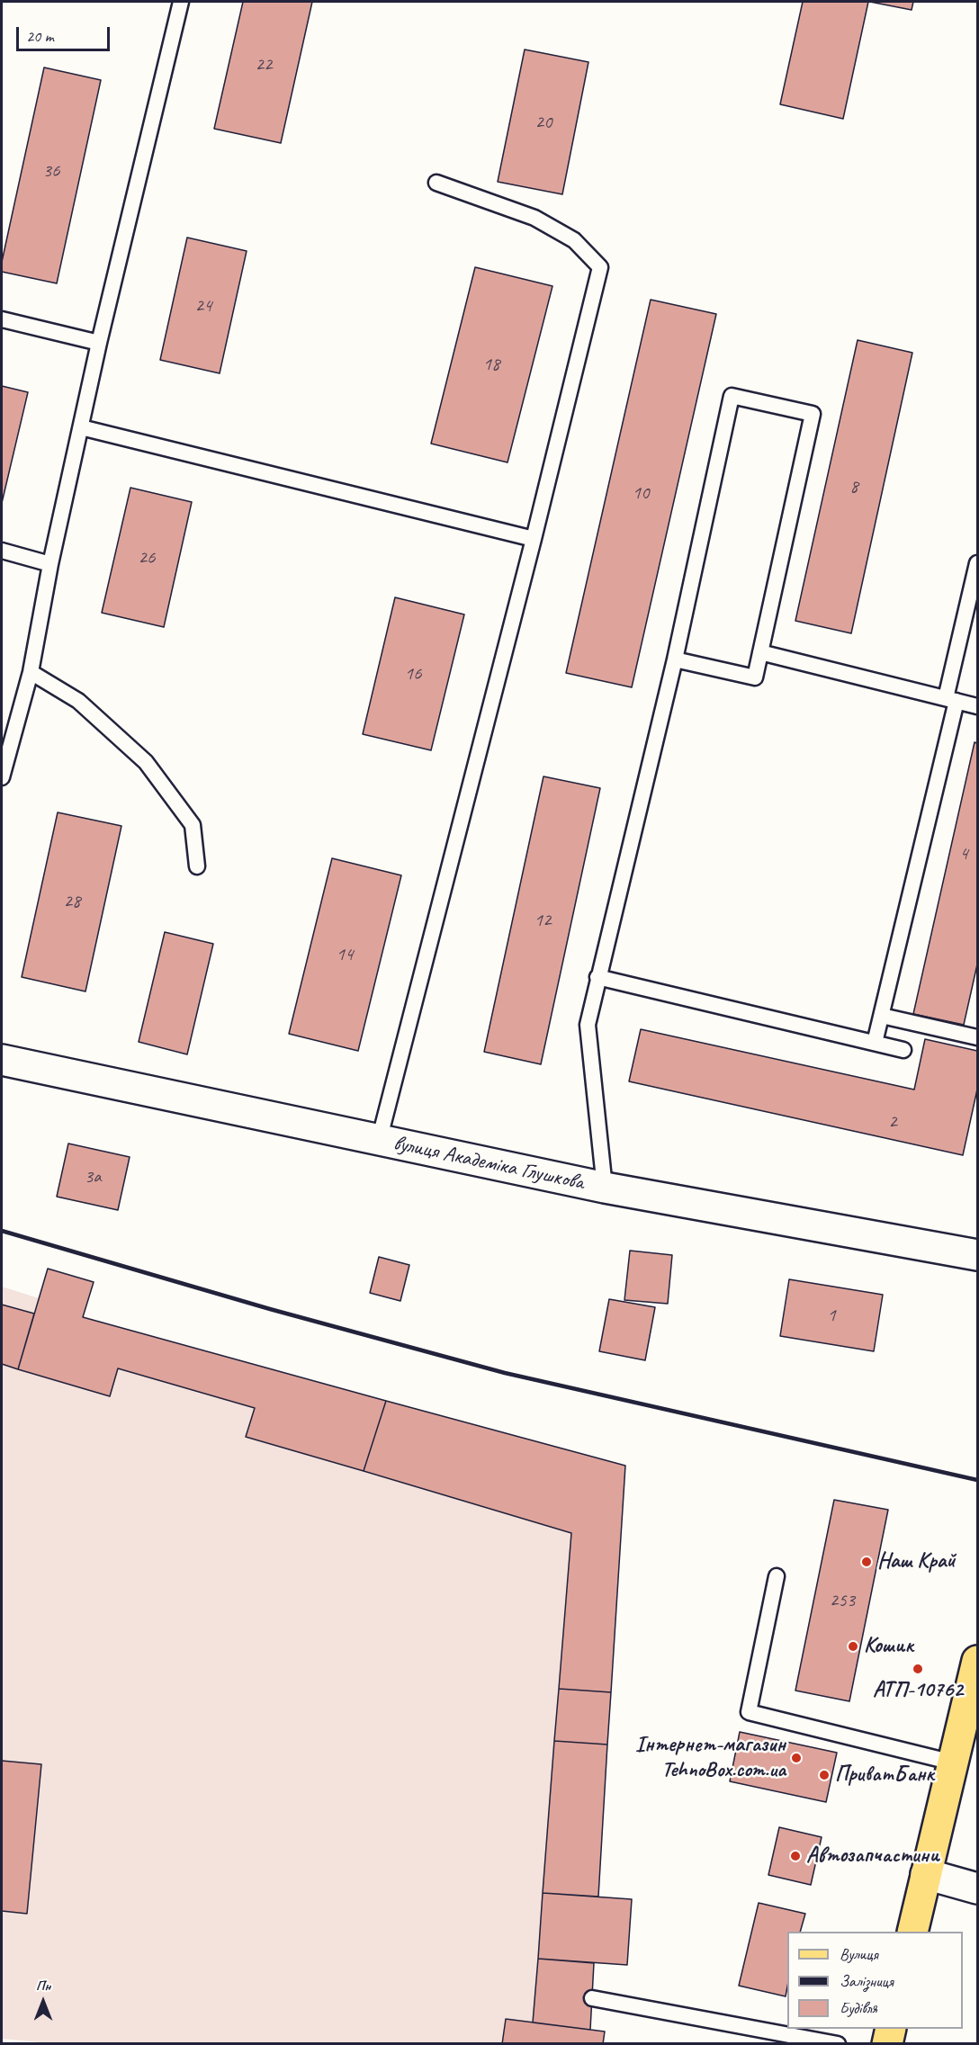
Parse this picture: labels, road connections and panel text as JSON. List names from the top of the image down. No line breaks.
{"streets":{"street":["вулиця Академіка Глушкова"]},"places":["Наш Край","Кошик","АТП-10762","Інтернет-магазин TehnoBox.com.ua","ПриватБанк","Автозапчастини"],"house_numbers":["22","20","36","24","18","8","10","26","16","4","28","12","14","2","3а","1","253"],"legend":["Вулиця","Залізниця","Будівля"],"scale_bar":"20 m","north":"top"}
